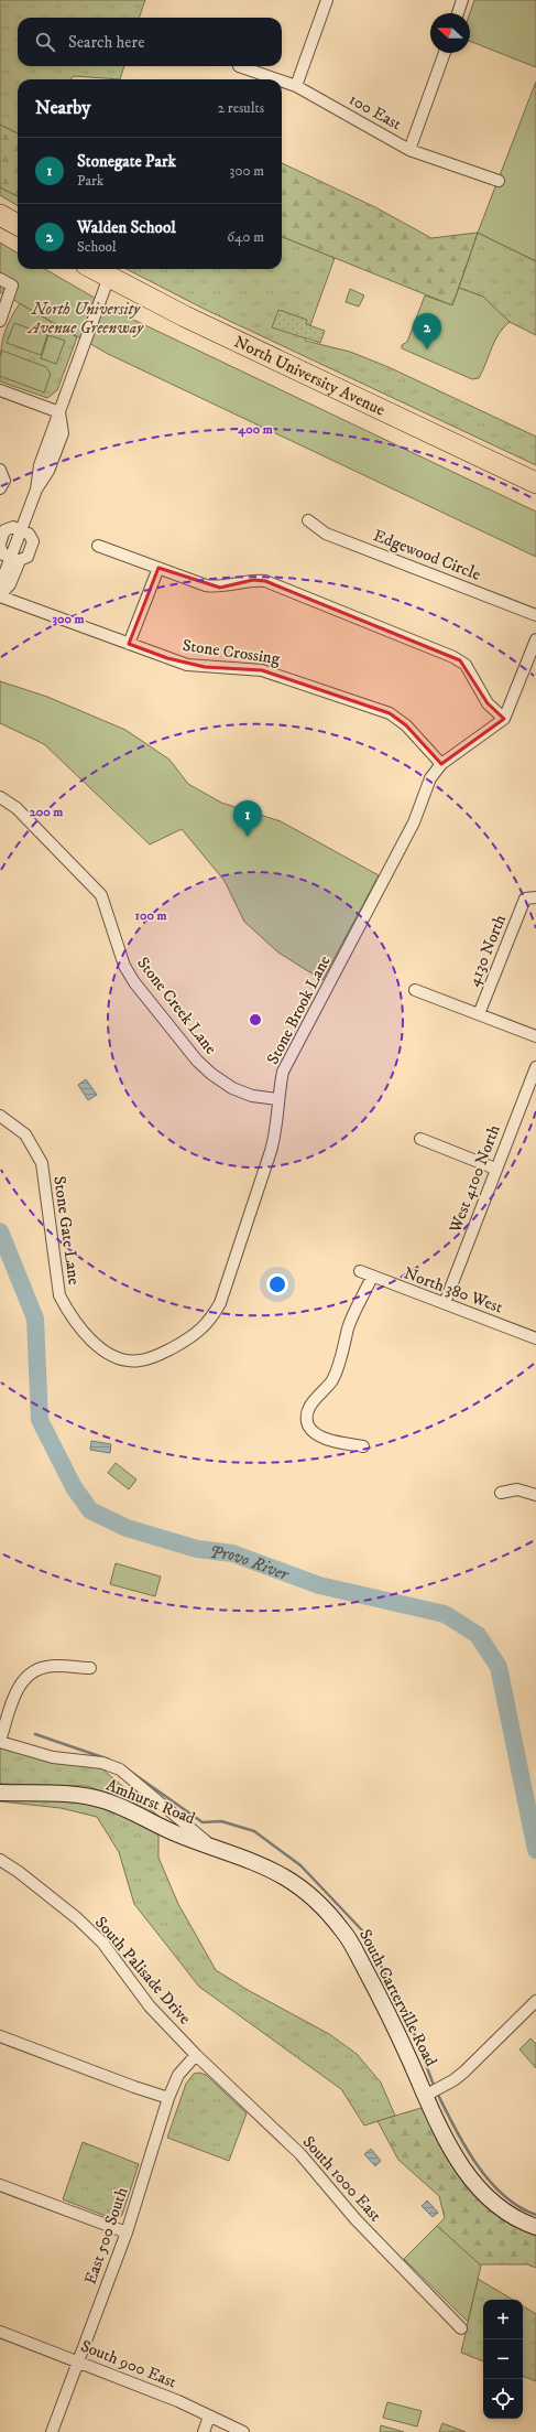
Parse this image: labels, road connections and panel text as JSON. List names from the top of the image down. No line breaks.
{"streets":{"highway":["North University Avenue"],"street":["100 East","Edgewood Circle","Stone Crossing","4130 North","Stone Creek Lane","Stone Brook Lane","West 4100 North","Stone Gate Lane","North 380 West","Amhurst Road","South Palisade Drive","South Carterville Road","South 1000 East","East 500 South","South 900 East"]},"crossings":[["Stone Crossing","Stone Brook Lane"],["Stone Creek Lane","Stone Brook Lane"],["Stone Brook Lane","Stone Gate Lane"],["West 4100 North","North 380 West"],["Amhurst Road","South Carterville Road"],["South Palisade Drive","South 1000 East"],["South Palisade Drive","East 500 South"],["South 1000 East","East 500 South"],["East 500 South","South 900 East"]],"water":["Provo River"],"parks":["North University Avenue Greenway"],"north":"left","page":{"search":"Search here","heading":["Nearby","2 results"],"list":[{"mark":"1","name":"Stonegate Park","note":"Park","value":"300 m"},{"mark":"2","name":"Walden School","note":"School","value":"640 m"}],"pins":["2","1"],"map_buttons":["+","−"]},"rings":["400 m","300 m","200 m","100 m"]}
